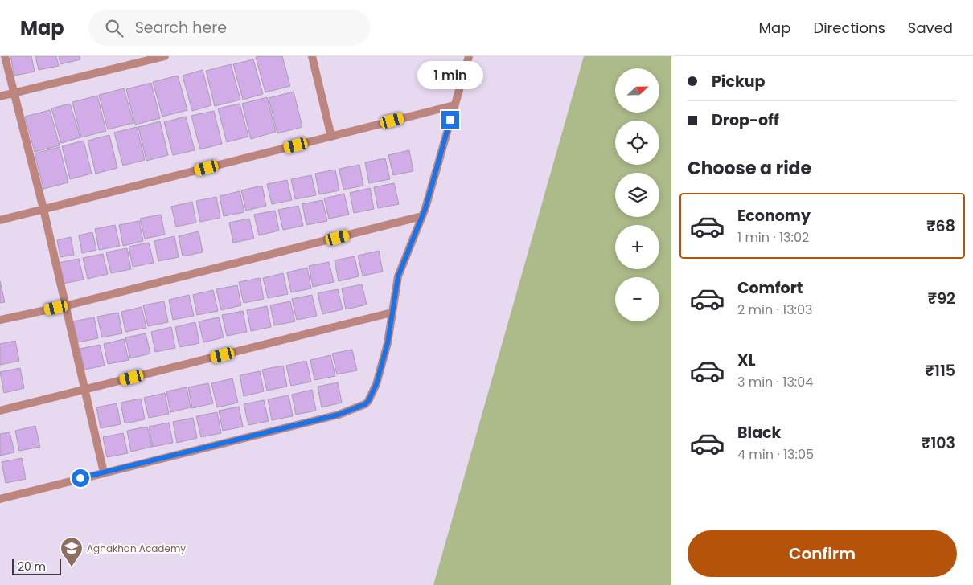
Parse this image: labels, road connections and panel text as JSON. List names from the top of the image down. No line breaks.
{"places":{"school or university":["Aghakhan Academy"]},"scale_bar":"20 m","north":"right","page":{"header":"Map","search":"Search here","nav":["Map","Directions","Saved"],"banner":["Pickup","Drop-off"],"bubble":"1 min","map_buttons":["+","−"],"heading":"Choose a ride","list":[{"name":"Economy","note":"1 min · 13:02","value":"₹68"},{"name":"Comfort","note":"2 min · 13:03","value":"₹92"},{"name":"XL","note":"3 min · 13:04","value":"₹115"},{"name":"Black","note":"4 min · 13:05","value":"₹103"}],"buttons":"Confirm","scale":"20 m"}}
